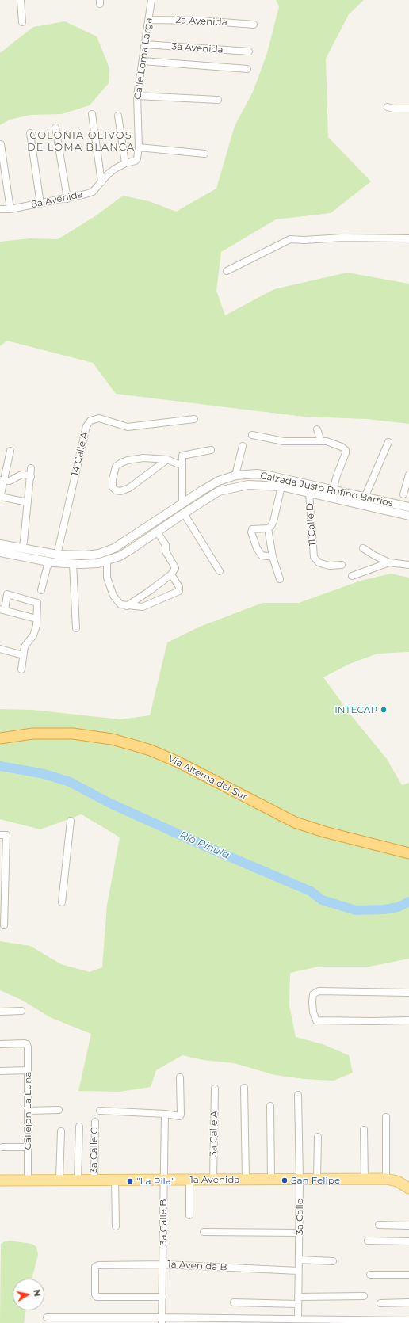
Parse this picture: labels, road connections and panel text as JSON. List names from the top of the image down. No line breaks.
{"streets":{"highway":["Vía Alterna del Sur"],"main road":["1a Avenida"],"street":["2a Avenida","3a Avenida","Calle Loma Larga","8a Avenida","14 Calle A","Calzada Justo Rufino Barrios","11 Calle D","Callejon La Luna","3a Calle A","3a Calle C","3a Calle","3a Calle B","1a Avenida B"]},"crossings":[["2a Avenida","Calle Loma Larga"],["3a Avenida","Calle Loma Larga"],["Calle Loma Larga","8a Avenida"],["14 Calle A","Calzada Justo Rufino Barrios"],["Calzada Justo Rufino Barrios","11 Calle D"],["Callejon La Luna","1a Avenida"],["3a Calle A","1a Avenida"],["3a Calle C","1a Avenida"],["1a Avenida","3a Calle"],["1a Avenida","3a Calle B"],["3a Calle","1a Avenida B"],["3a Calle B","1a Avenida B"]],"districts":["COLONIA OLIVOS DE LOMA BLANCA"],"water":["Río Pinula"],"places":["INTECAP","San Felipe","\"La Pila\""],"north":"right"}
